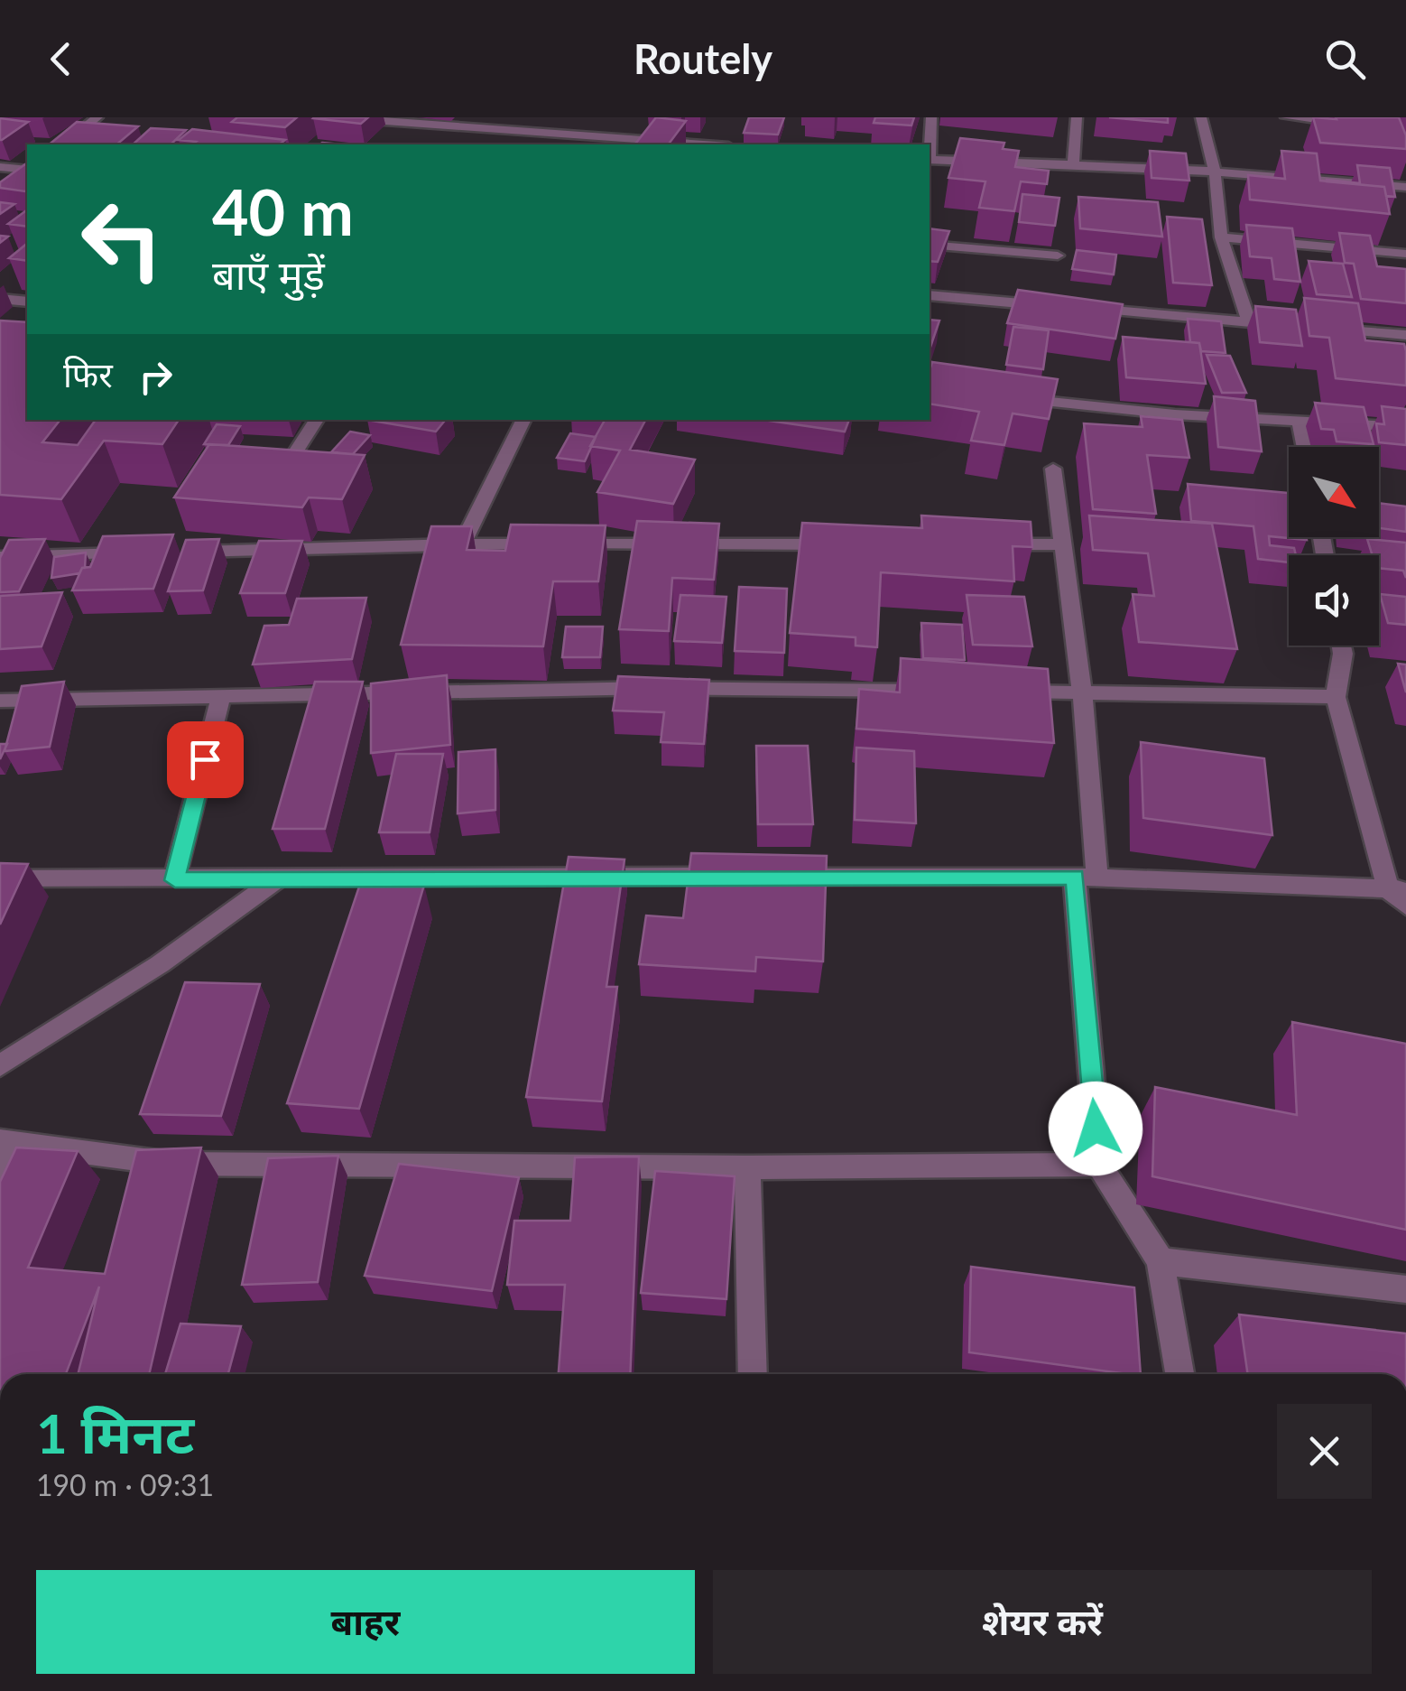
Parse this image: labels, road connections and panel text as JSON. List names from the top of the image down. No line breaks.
{"north":"bottom right","page":{"header":"Routely","turn":["40 m","बाएँ मुड़ें"],"then":"फिर","heading":["1 मिनट","190 m · 09:31"],"buttons":["बाहर","शेयर करें"]}}
